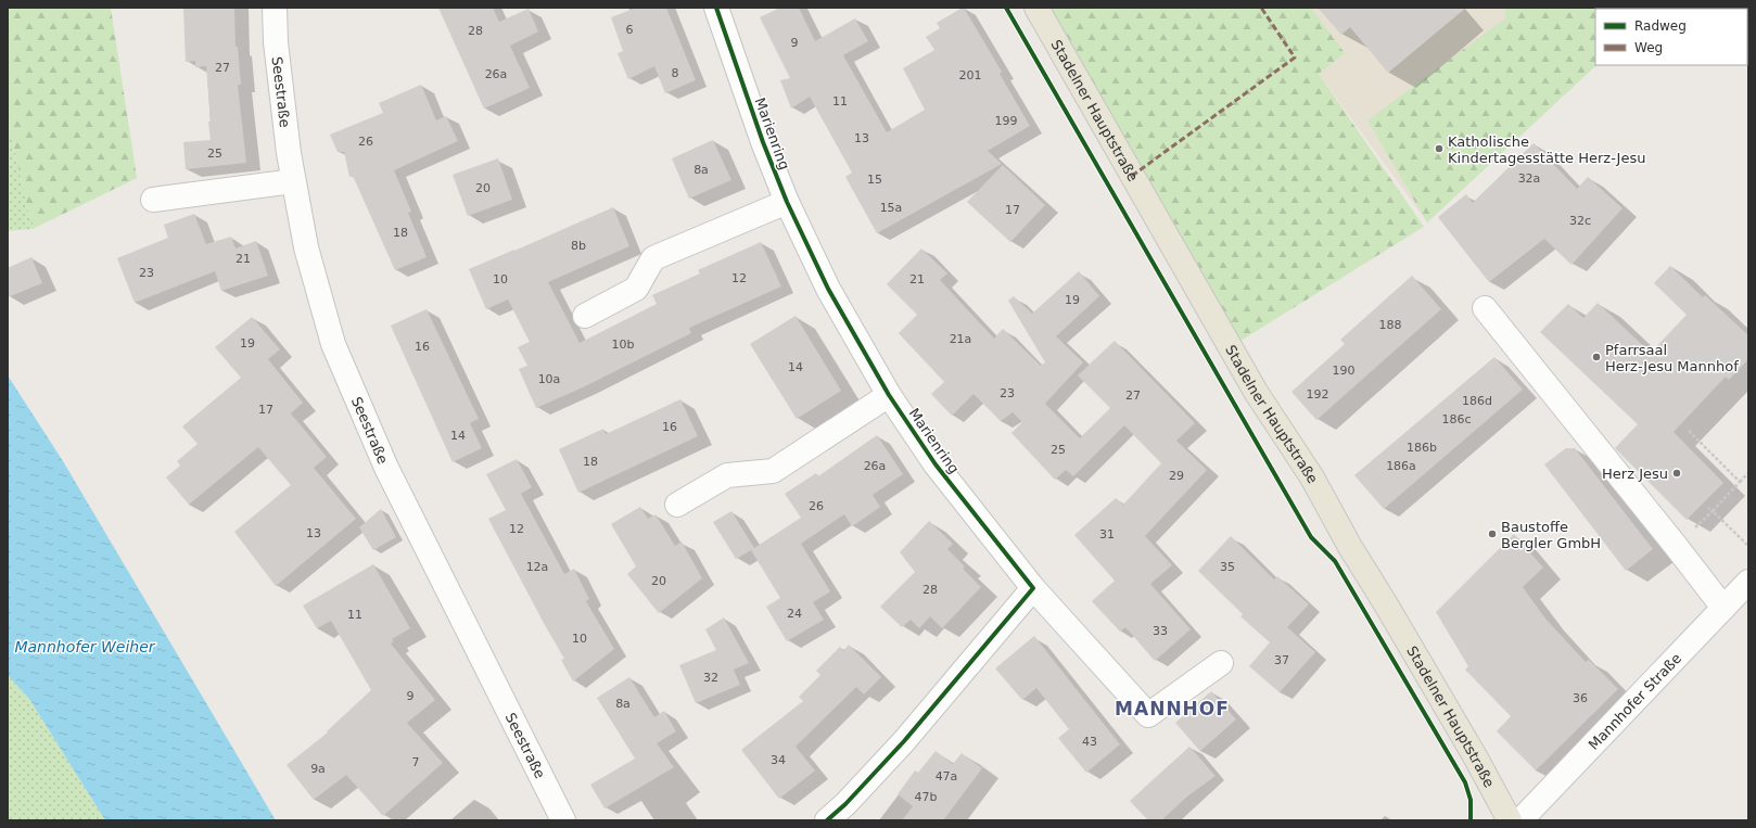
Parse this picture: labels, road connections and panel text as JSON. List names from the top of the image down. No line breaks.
{"streets":{"main road":["Stadelner Hauptstraße"],"street":["Seestraße","Marienring","Mannhofer Straße"]},"districts":["MANNHOF"],"water":["Mannhofer Weiher"],"places":["Katholische Kindertagesstätte Herz-Jesu","Pfarrsaal Herz-Jesu Mannhof","Herz Jesu","Baustoffe Bergler GmbH"],"house_numbers":["6","28","9","27","8","26a","201","11","199","13","26","25","8a","32a","15","20","15a","17","32c","18","8b","21","23","12","10","21","19","188","21a","19","10b","16","14","190","10a","23","192","27","186d","17","186c","16","14","186b","25","18","26a","186a","29","26","12","13","31","12a","35","20","28","24","11","33","10","37","32","9","36","8a","43","34","7","9a","47a","47b"],"legend":["Radweg","Weg"]}
